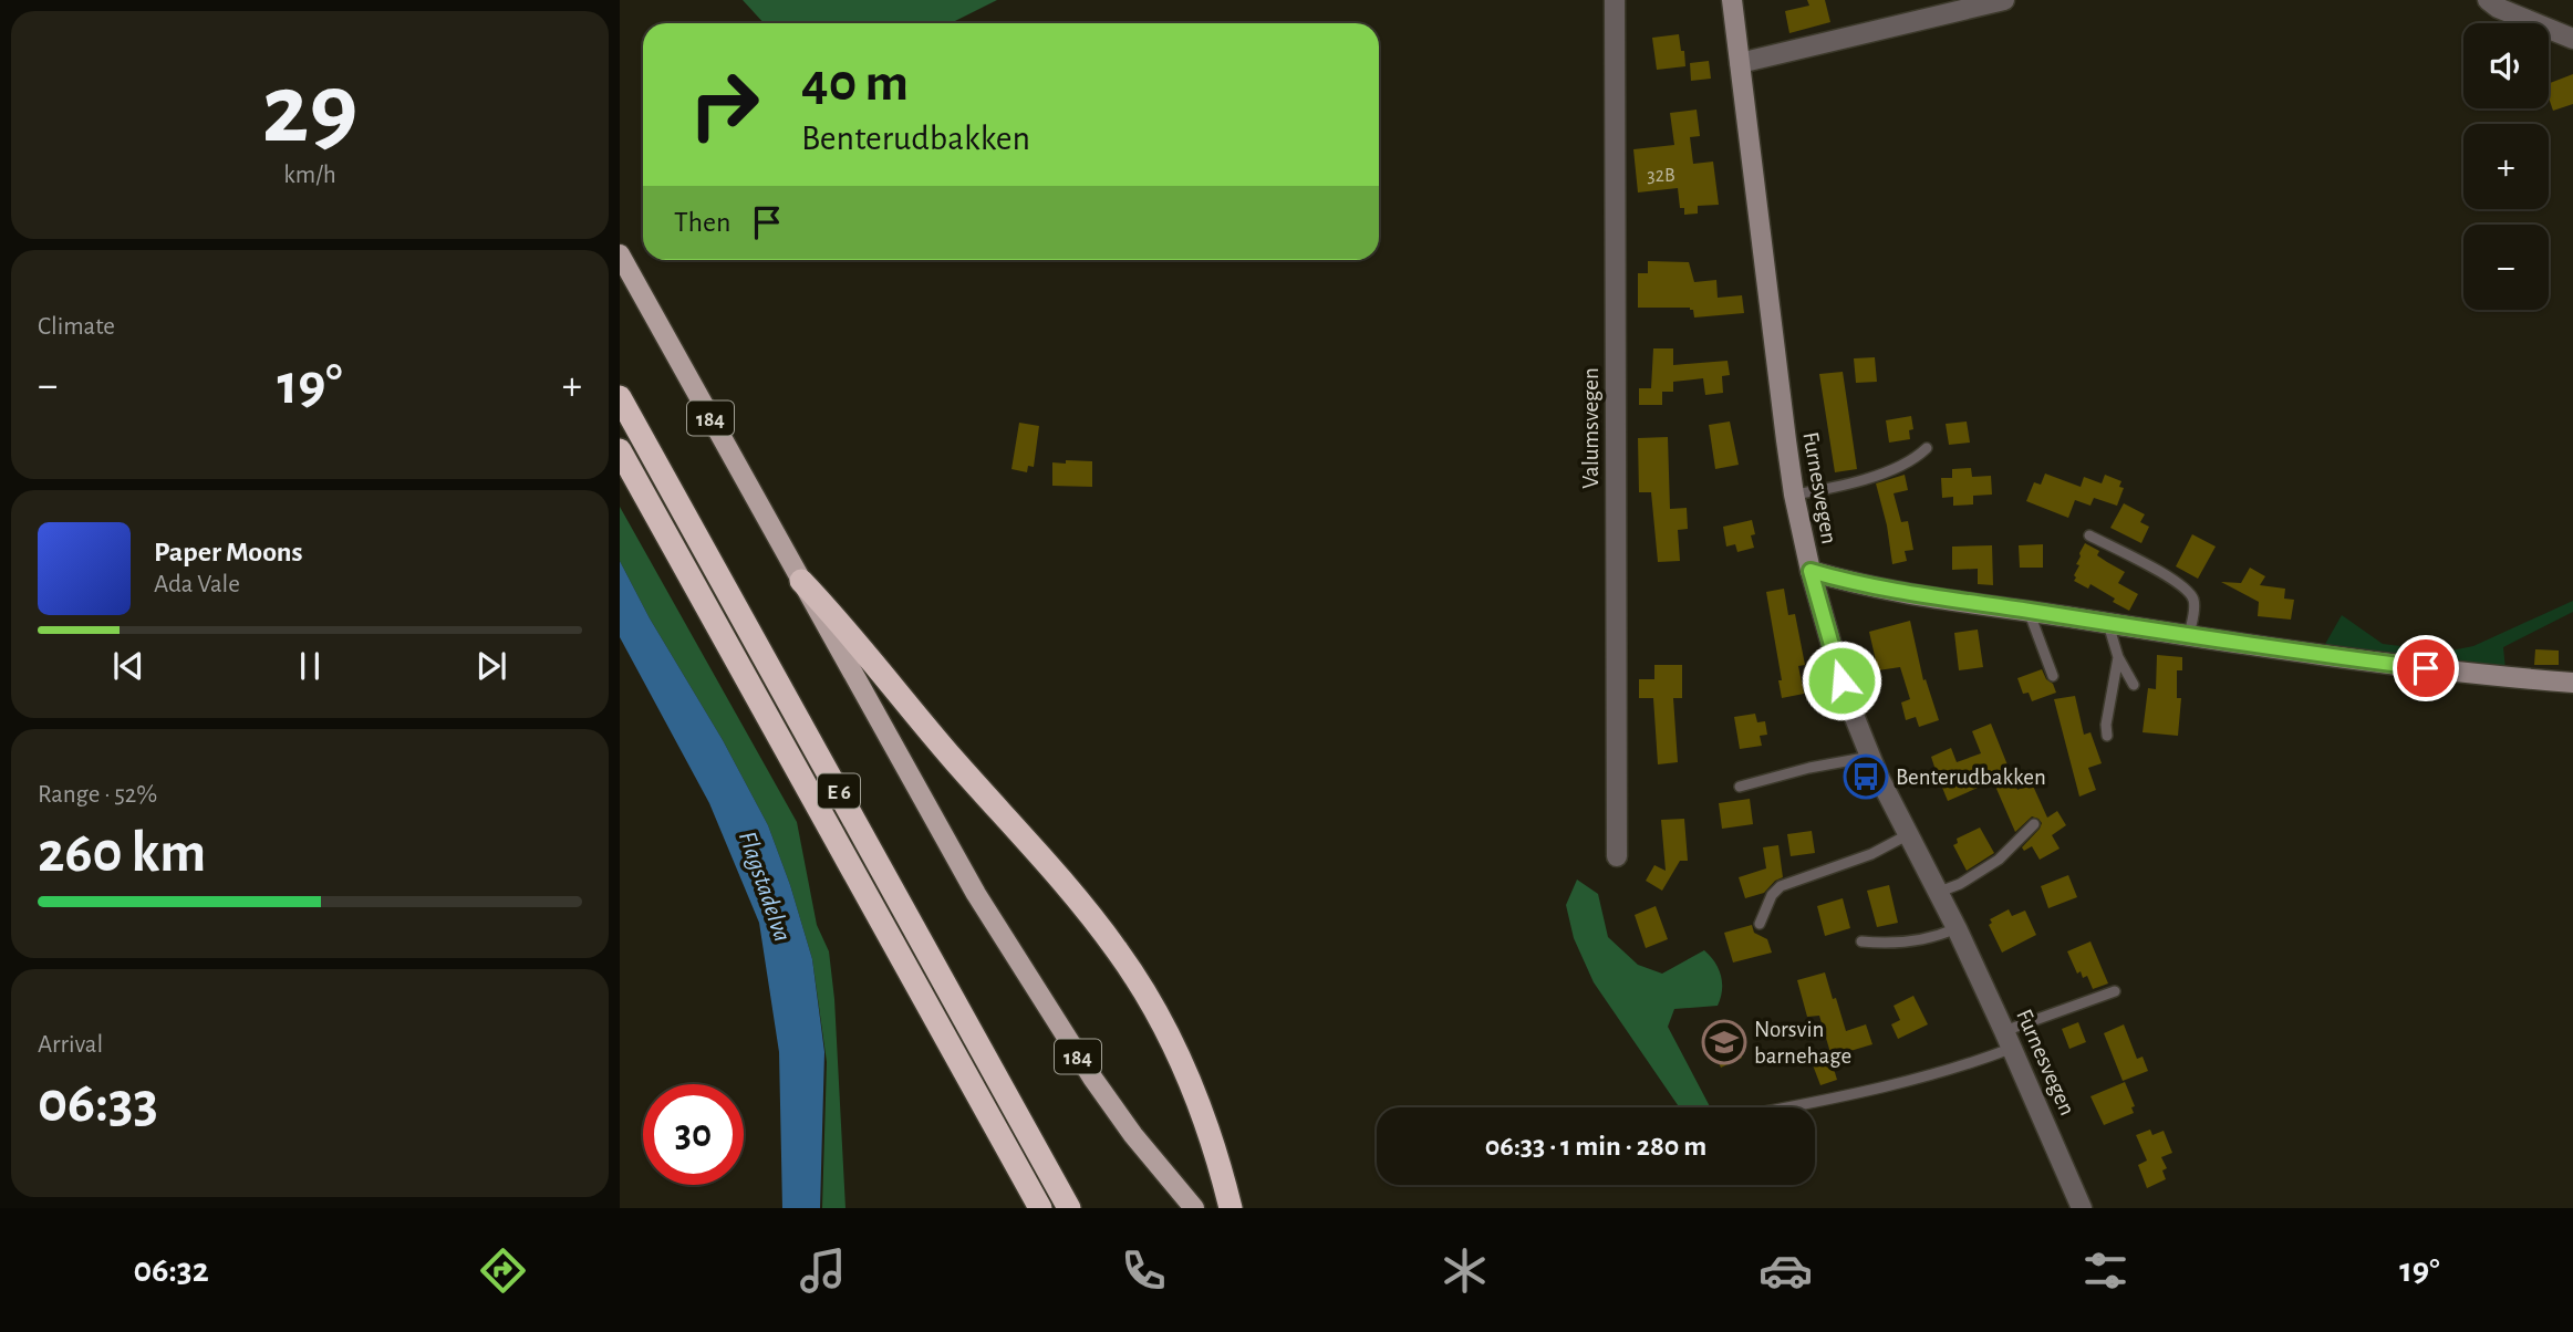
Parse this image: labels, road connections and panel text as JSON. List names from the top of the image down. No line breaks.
{"streets":{"highway":["E 6"],"main road":["184","Furnesvegen"],"street":["Valumsvegen"]},"water":["Flagstadelva"],"places":{"bus stop":["Benterudbakken"],"school or university":["Norsvin barnehage"]},"house_numbers":["32B"],"page":{"tile":[["29","km/h"],"Climate",["Range · 52%","260 km"],["Arrival","06:33"]],"map_buttons":["+","−"],"turn":["40 m","Benterudbakken"],"then":"Then","heat":["−","19°","+"],"song":["Paper Moons","Ada Vale"],"limit":"30","trip":"06:33 · 1 min · 280 m","tabs":["06:32","19°"]}}
